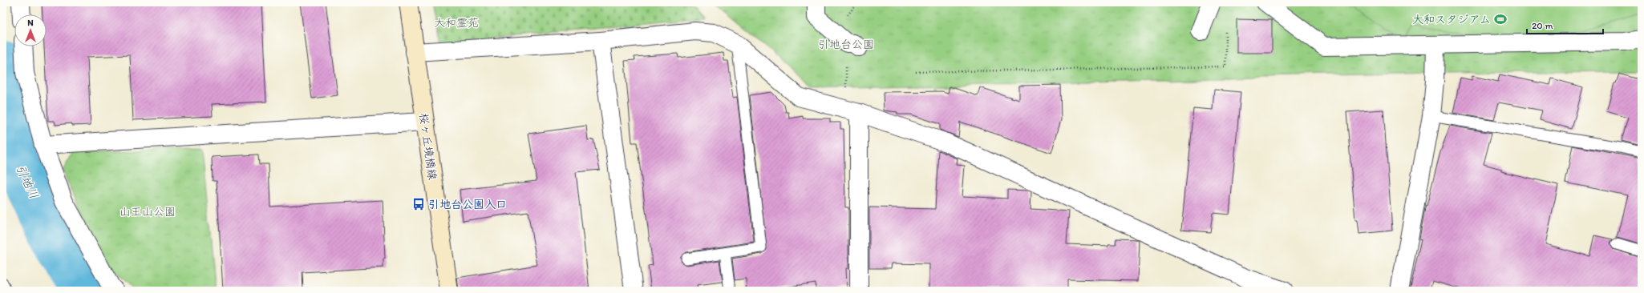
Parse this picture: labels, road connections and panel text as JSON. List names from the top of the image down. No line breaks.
{"streets":{"street":["桜ヶ丘境橋線"]},"water":["引地川"],"parks":["大和霊苑","引地台公園","山王山公園"],"places":{"sports":["大和スタジアム"],"bus stop":["引地台公園入口"]},"scale_bar":"20 m","north":"top"}
